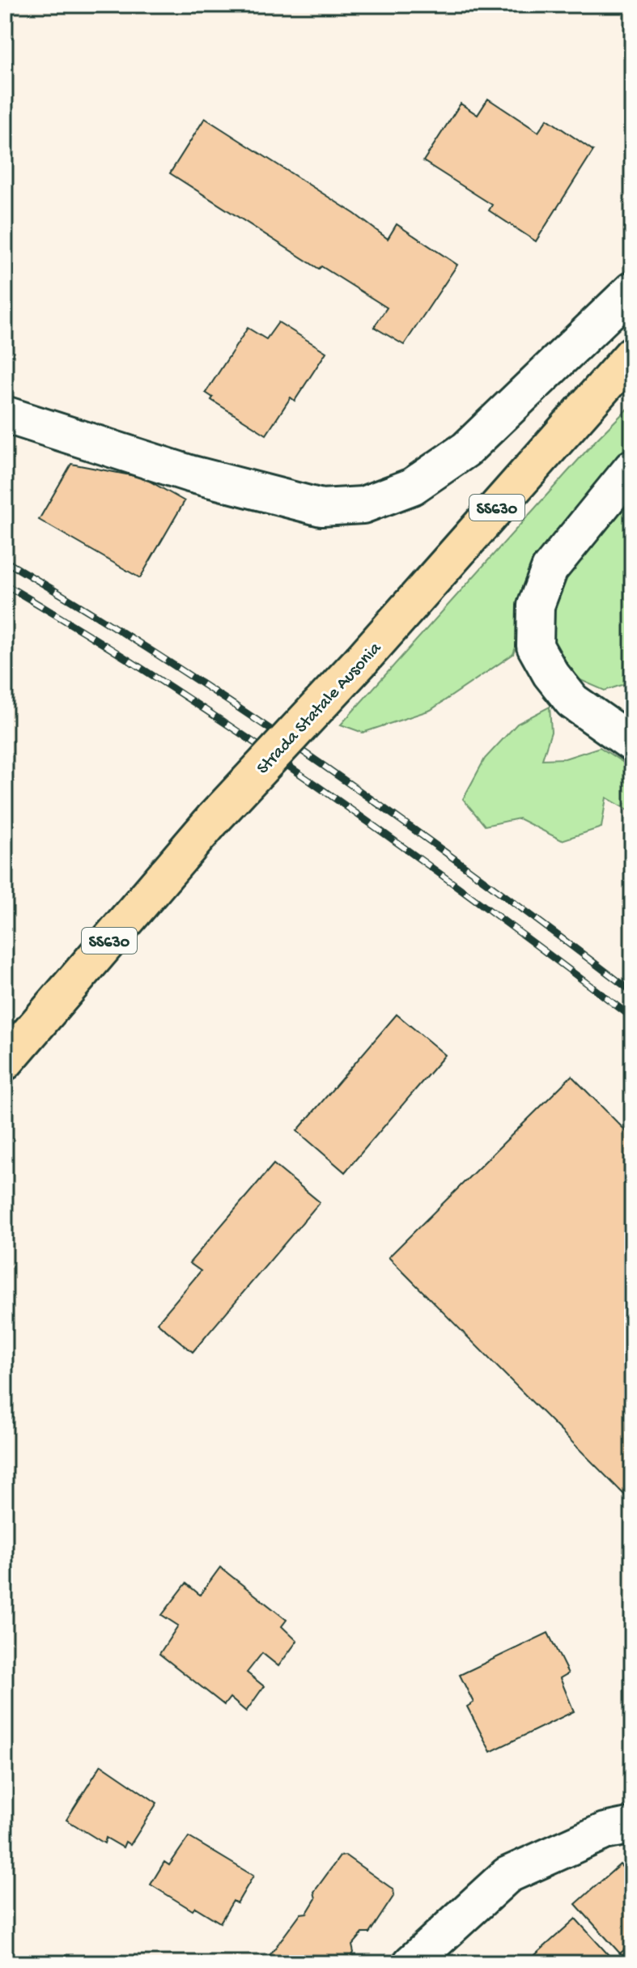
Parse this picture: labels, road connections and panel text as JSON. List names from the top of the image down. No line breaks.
{"streets":{"main road":["SS630","Strada Statale Ausonia"]}}
